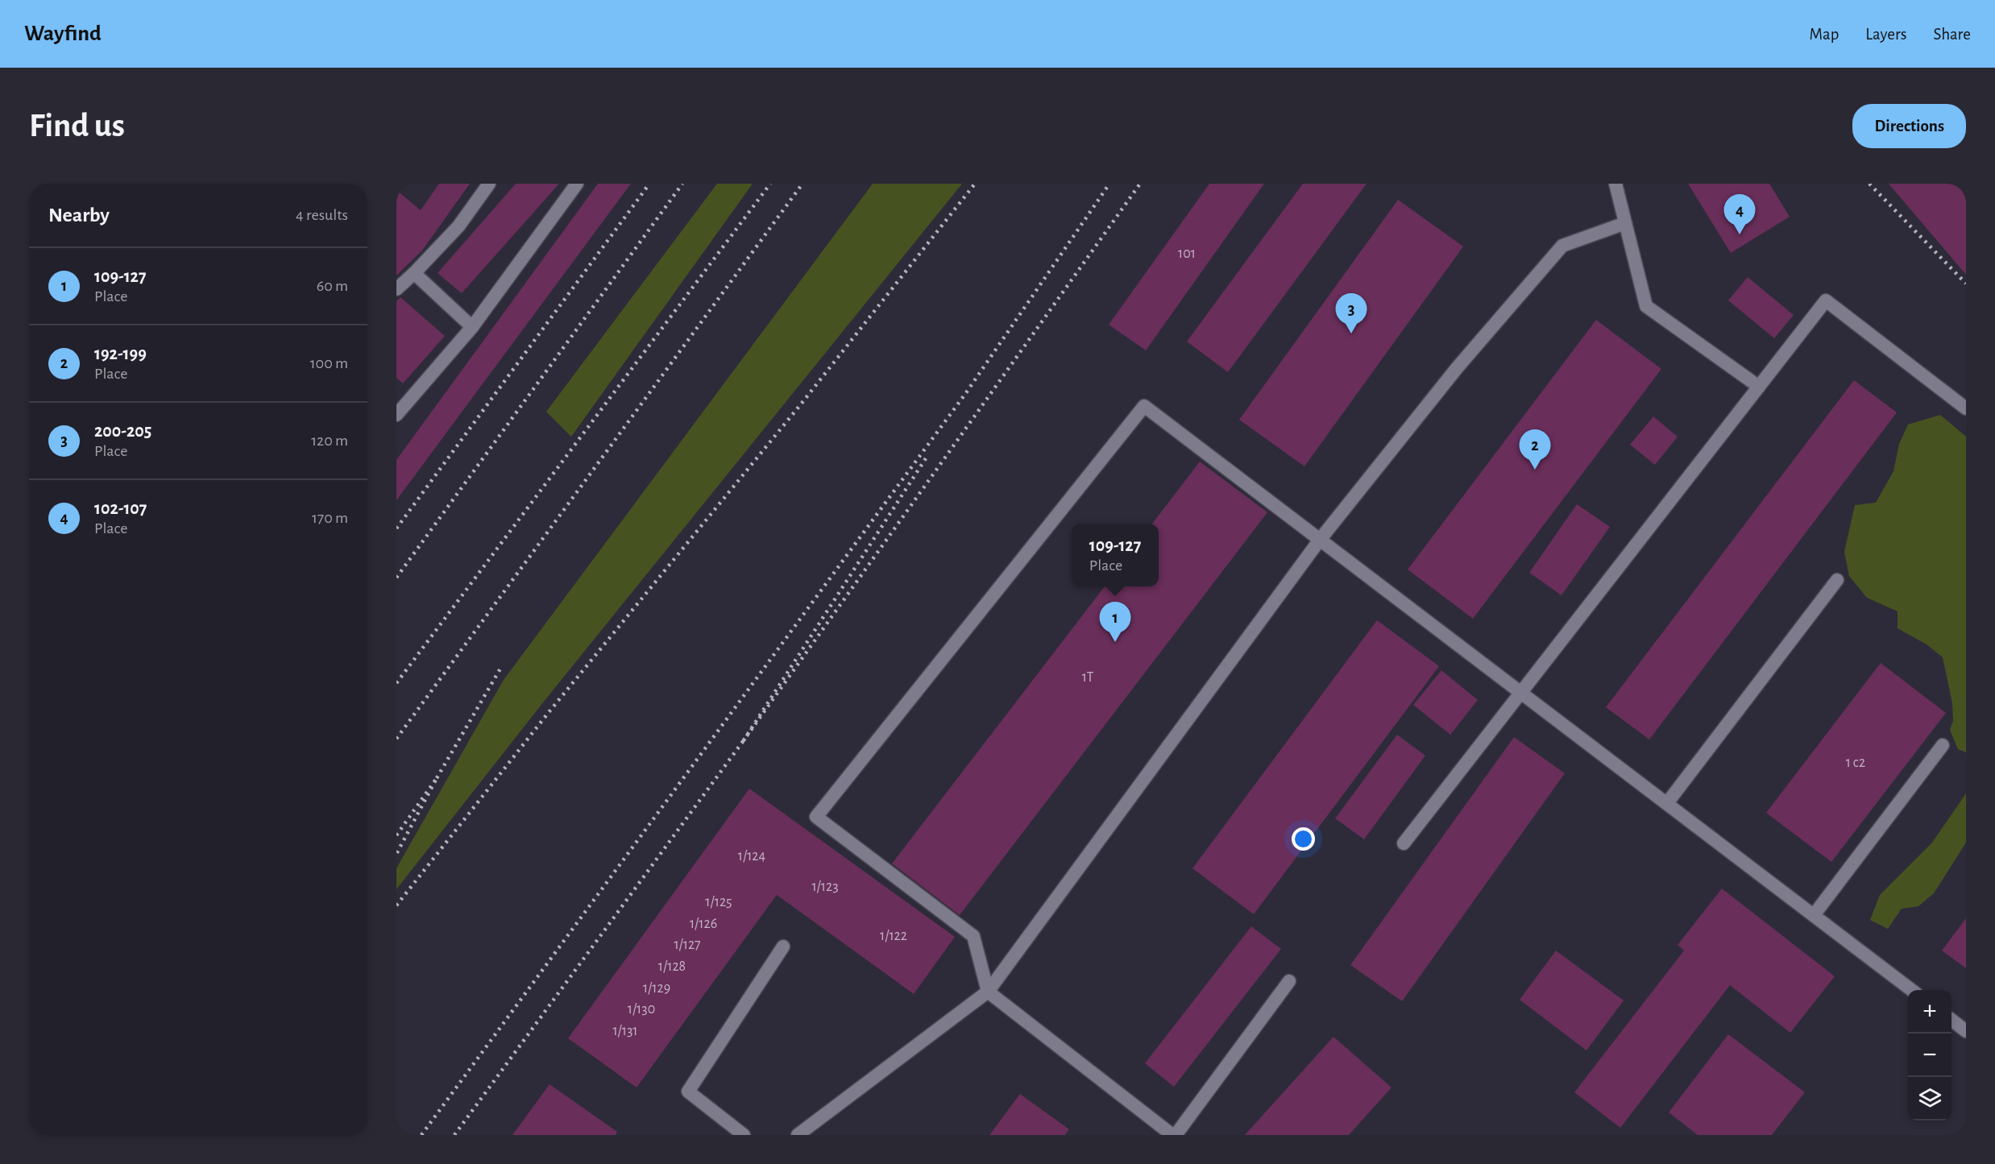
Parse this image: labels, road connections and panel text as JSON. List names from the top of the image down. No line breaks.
{"house_numbers":["101","1Т","1 с2","1/124","1/123","1/125","1/126","1/122","1/127","1/128","1/129","1/130","1/131"],"page":{"header":"Wayfind","nav":["Map","Layers","Share"],"buttons":"Directions","title":"Find us","heading":["Nearby","4 results"],"pins":["4","3","2","1"],"list":[{"mark":"1","name":"109-127","note":"Place","value":"60 m"},{"mark":"2","name":"192-199","note":"Place","value":"100 m"},{"mark":"3","name":"200-205","note":"Place","value":"120 m"},{"mark":"4","name":"102-107","note":"Place","value":"170 m"}],"popup":["109-127","Place"],"map_buttons":["+","−"]}}
